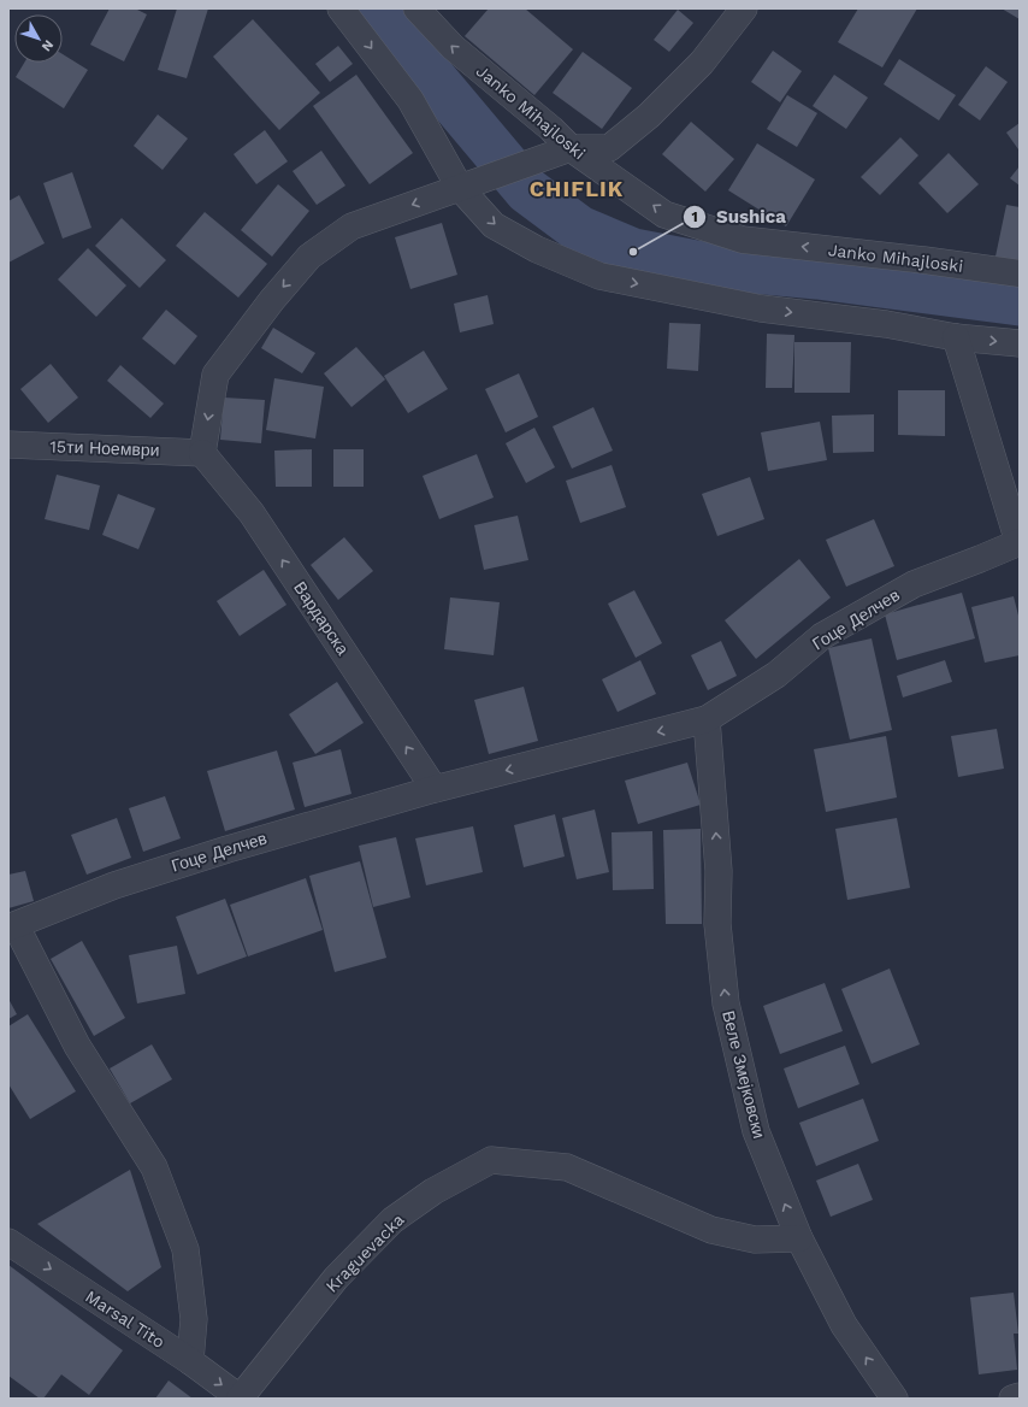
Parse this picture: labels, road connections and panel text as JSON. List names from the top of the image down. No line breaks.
{"streets":{"street":["Janko Mihajloski","15ти Ноември","Вардарска","Гоце Делчев","Веле Змејковски","Kraguevacka","Marsal Tito"]},"crossings":[["15ти Ноември","Вардарска"],["Вардарска","Гоце Делчев"],["Гоце Делчев","Веле Змејковски"],["Веле Змејковски","Kraguevacka"],["Kraguevacka","Marsal Tito"]],"one_way":["Вардарска","Веле Змејковски","Marsal Tito"],"districts":["CHIFLIK"],"places":["Sushica"],"north":"bottom right"}
